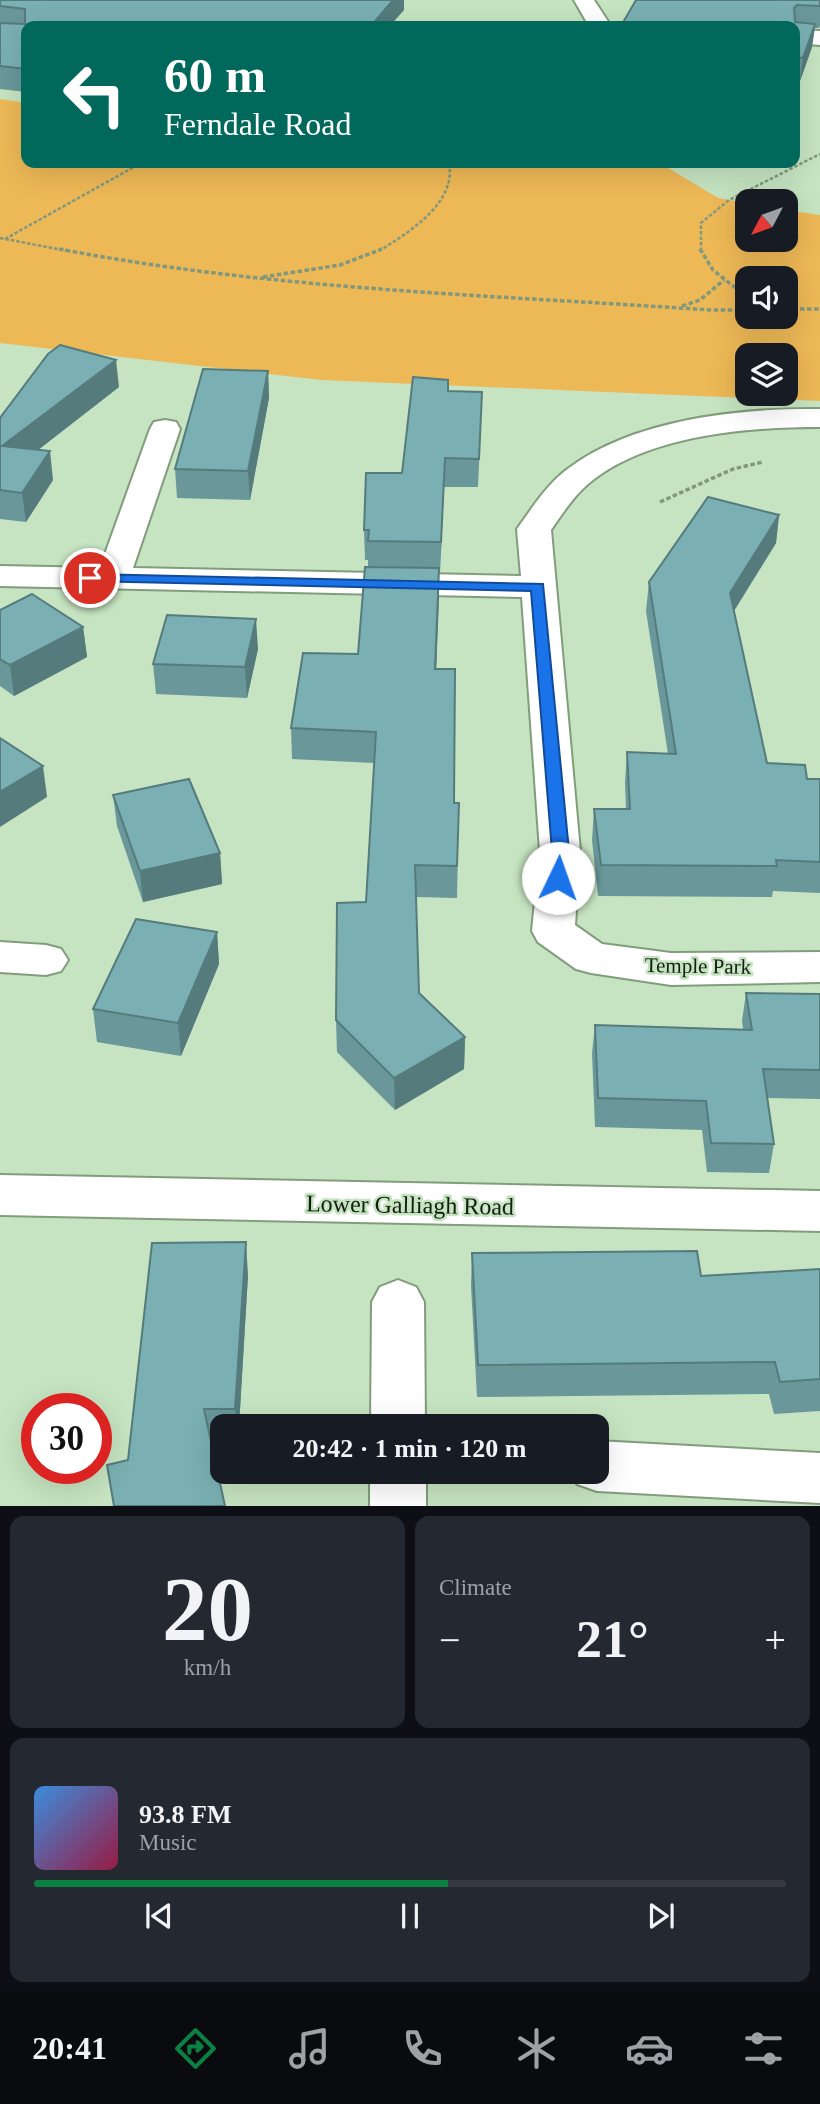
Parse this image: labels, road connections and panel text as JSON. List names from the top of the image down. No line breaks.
{"streets":{"street":["Temple Park","Lower Galliagh Road"]},"north":"bottom left","page":{"turn":["60 m","Ferndale Road"],"limit":"30","trip":"20:42 · 1 min · 120 m","tile":[["20","km/h"],"Climate"],"heat":["−","21°","+"],"song":["93.8 FM","Music"],"tabs":"20:41"}}
